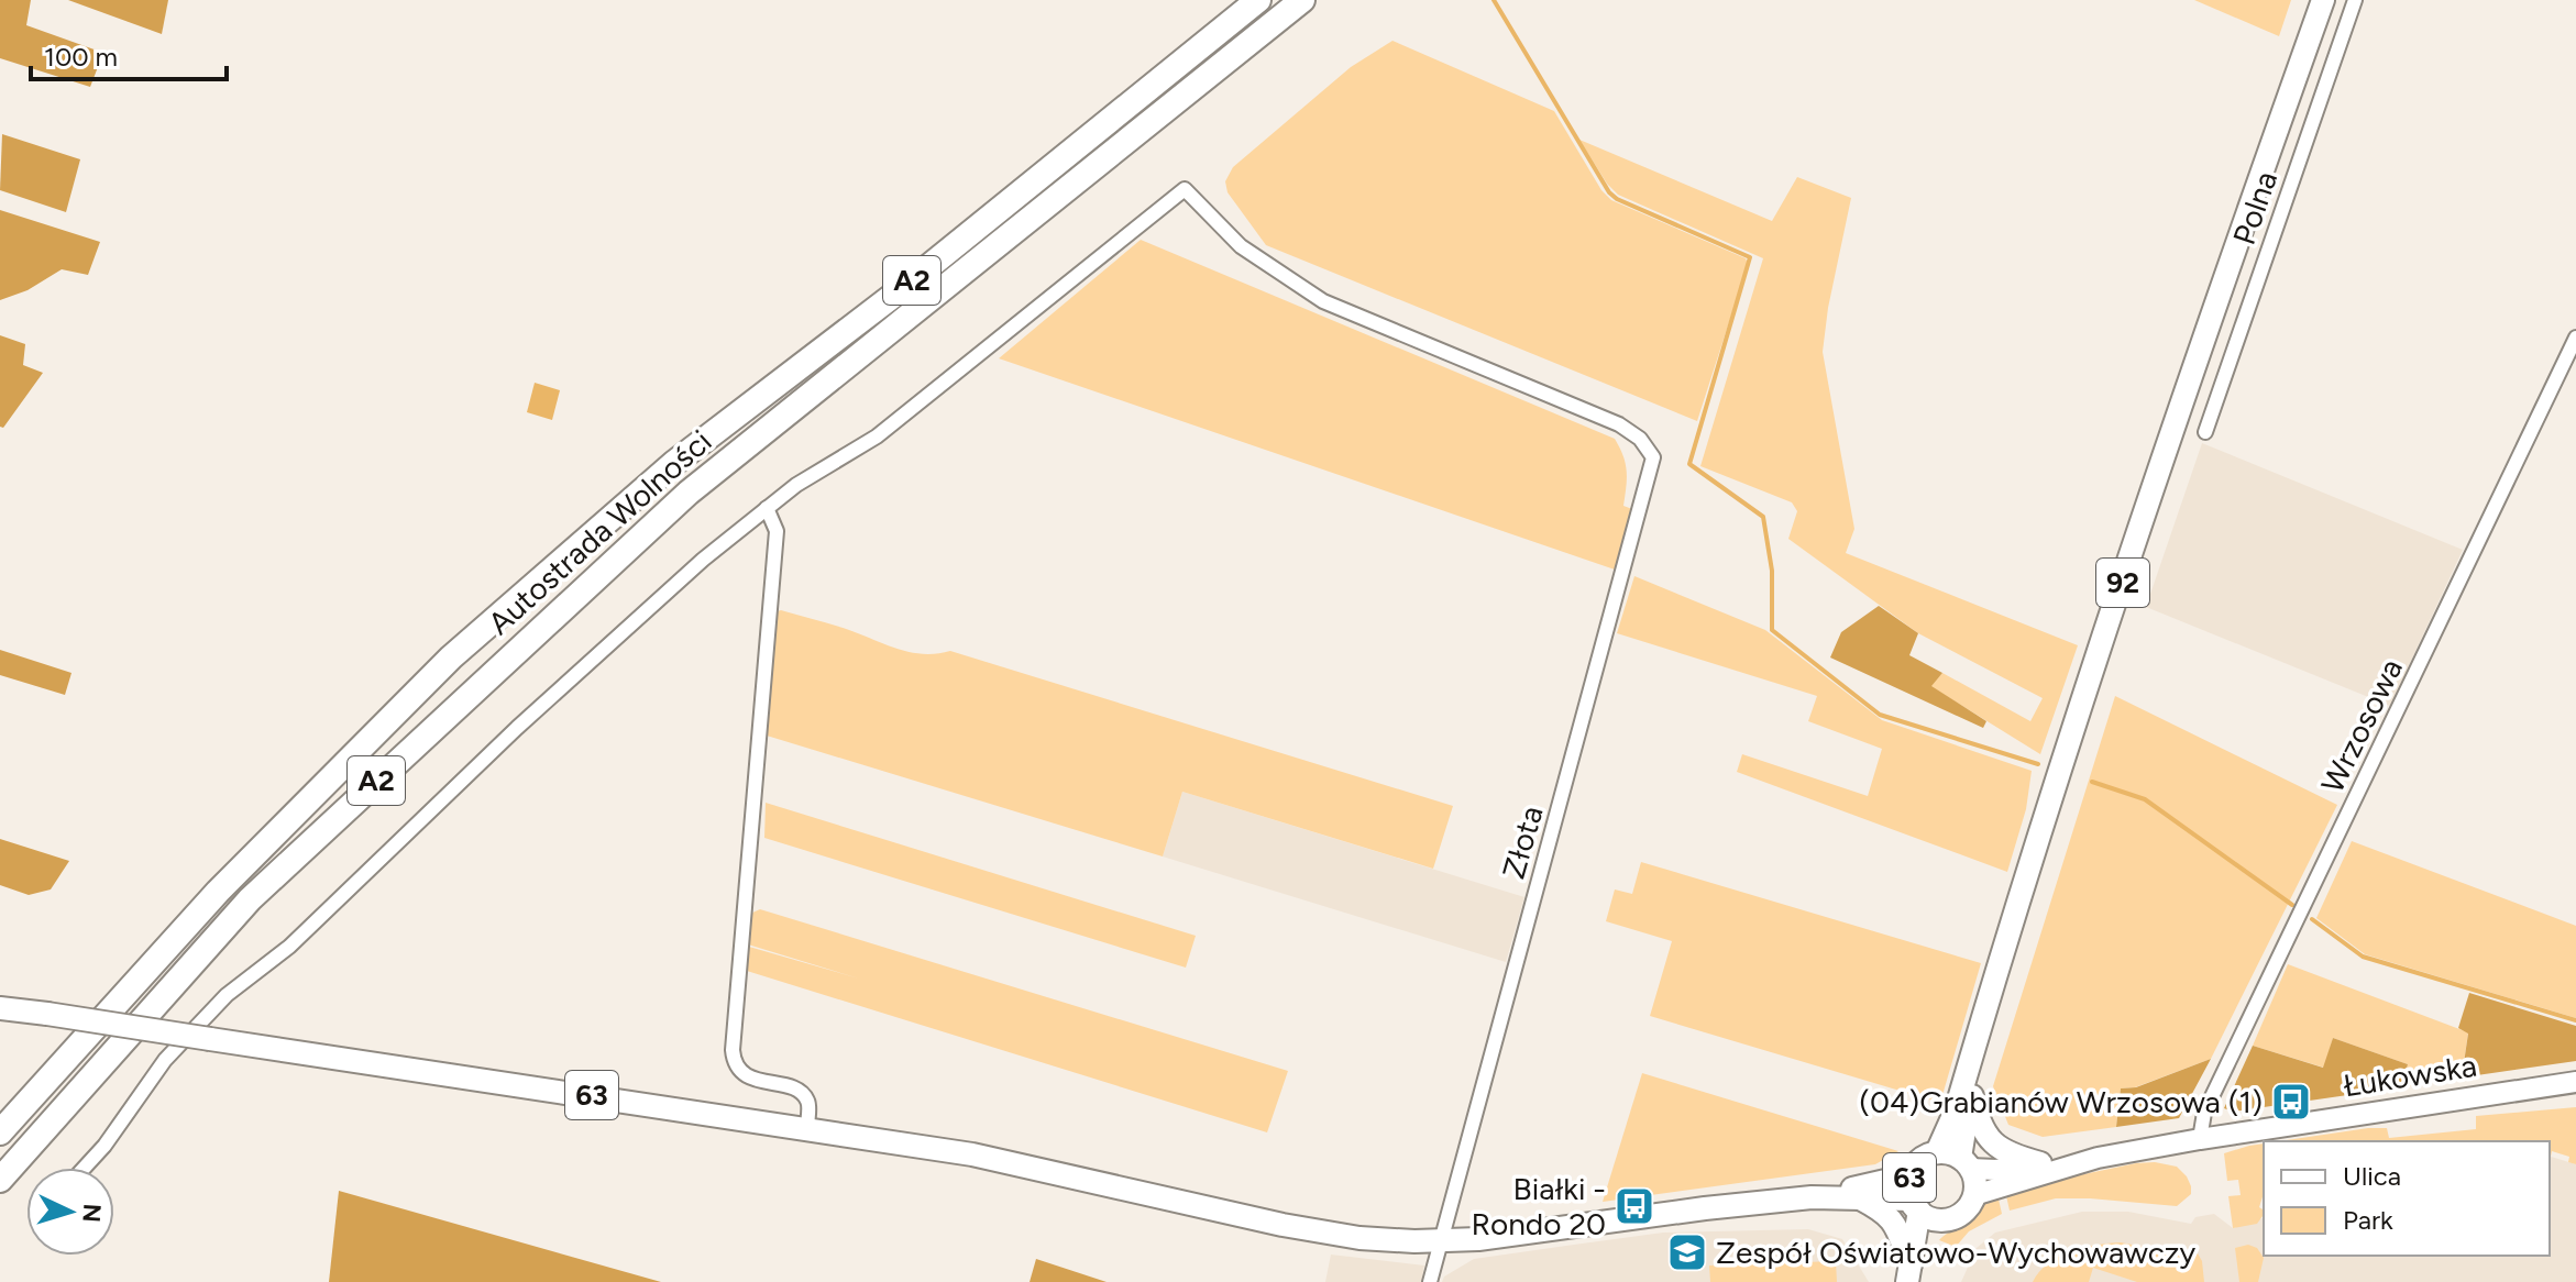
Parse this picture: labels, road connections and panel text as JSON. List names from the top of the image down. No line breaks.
{"streets":{"highway":["A2","Autostrada Wolności"],"main road":["92","Łukowska","63"],"street":["Polna","Wrzosowa","Złota"]},"crossings":[["92","Łukowska"],["92","63"],["Wrzosowa","Łukowska"],["Złota","63"],["Łukowska","63"]],"places":{"bus stop":["(04)Grabianów Wrzosowa (1)","Białki - Rondo 20"],"school or university":["Zespół Oświatowo-Wychowawczy"]},"legend":["Ulica","Park"],"scale_bar":"100 m","north":"right"}
